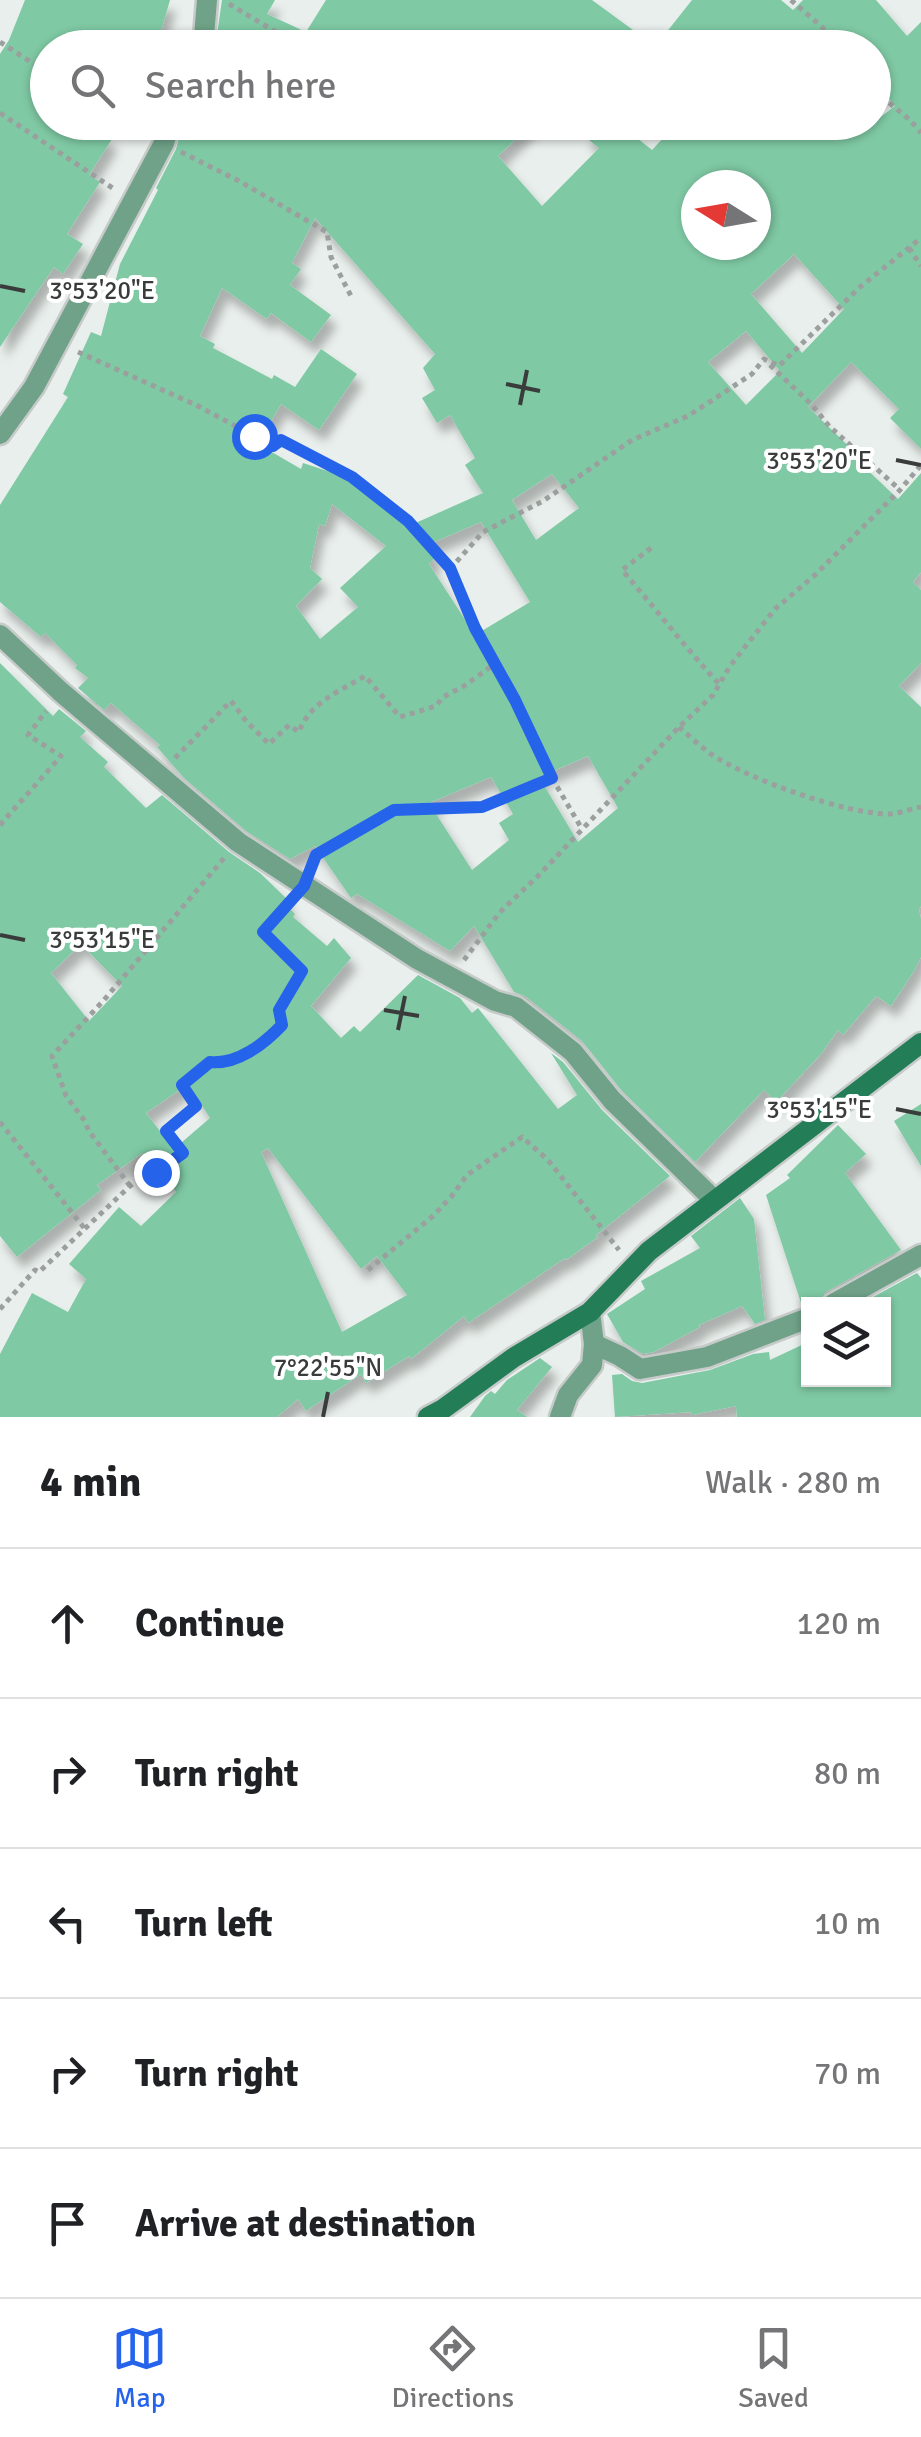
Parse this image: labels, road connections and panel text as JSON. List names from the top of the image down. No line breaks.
{"north":"left","page":{"search":"Search here","heading":["4 min","Walk · 280 m"],"list":[["Continue","120 m"],["Turn right","80 m"],["Turn left","10 m"],["Turn right","70 m"],"Arrive at destination"],"nav":["Map","Directions","Saved"]},"coordinates":["3°53'20\"E","3°53'15\"E","7°22'55\"N"]}
